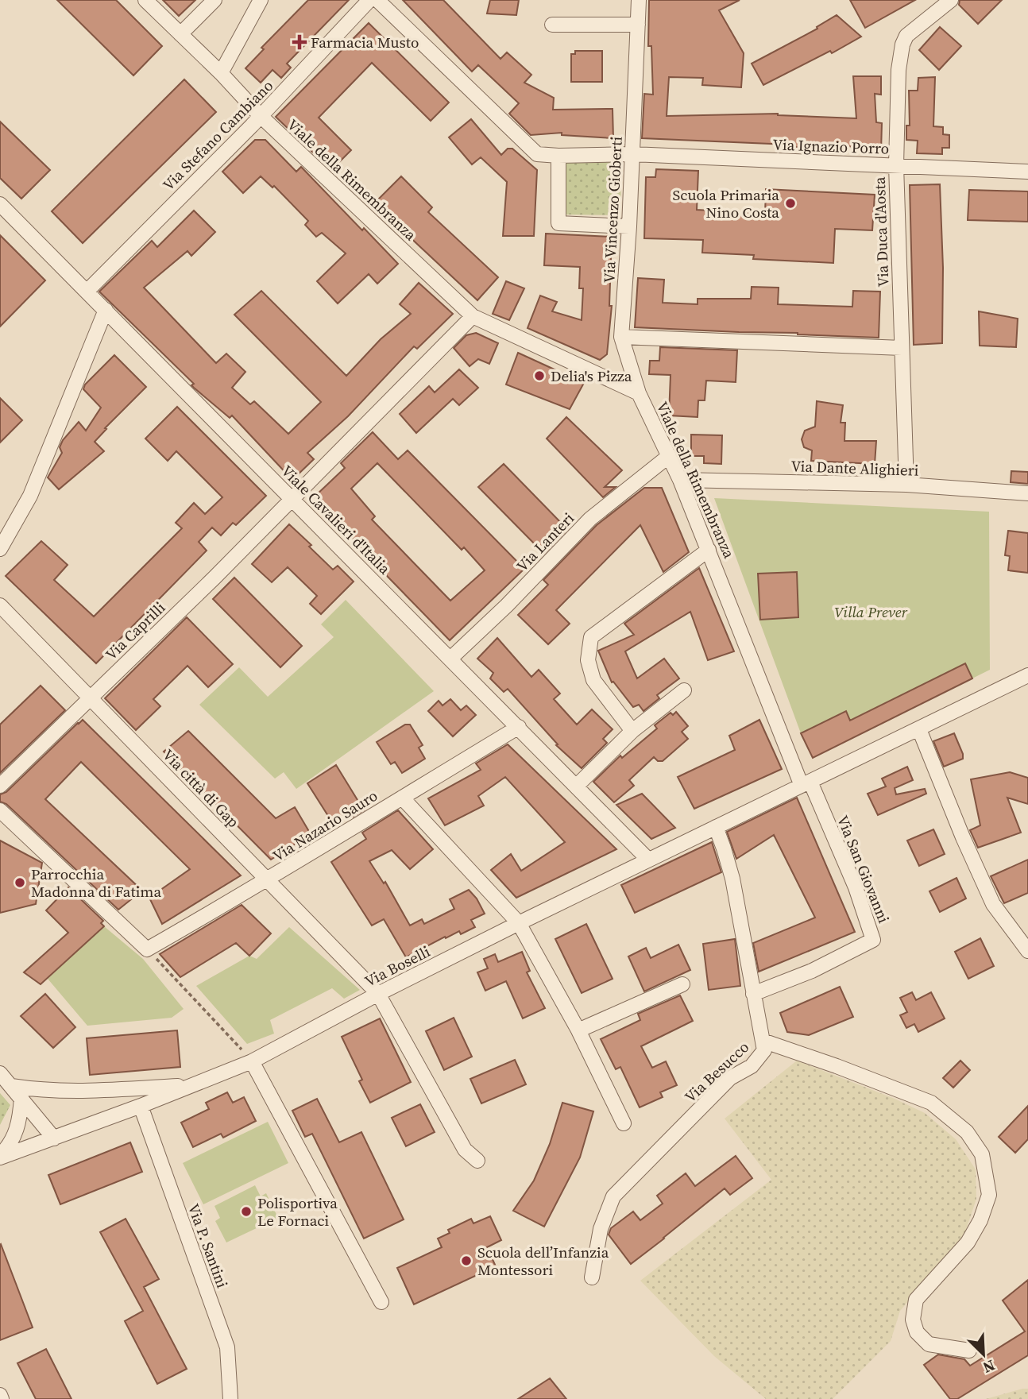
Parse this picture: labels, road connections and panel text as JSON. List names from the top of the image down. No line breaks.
{"streets":{"street":["Via Stefano Cambiano","Via Ignazio Porro","Viale della Rimembranza","Via Vincenzo Gioberti","Via Duca d'Aosta","Via Dante Alighieri","Viale Cavalieri d'Italia","Via Lanteri","Via Caprilli","Via città di Gap","Via Nazario Sauro","Via San Giovanni","Via Boselli","Via Besucco","Via P. Santini"]},"crossings":[["Via Stefano Cambiano","Viale della Rimembranza"],["Via Stefano Cambiano","Viale Cavalieri d'Italia"],["Via Ignazio Porro","Via Vincenzo Gioberti"],["Via Ignazio Porro","Via Duca d'Aosta"],["Viale della Rimembranza","Via Vincenzo Gioberti"],["Viale della Rimembranza","Via Dante Alighieri"],["Viale della Rimembranza","Via Lanteri"],["Viale della Rimembranza","Via Caprilli"],["Viale della Rimembranza","Via San Giovanni"],["Viale della Rimembranza","Via Boselli"],["Via Duca d'Aosta","Via Dante Alighieri"],["Viale Cavalieri d'Italia","Via Lanteri"],["Viale Cavalieri d'Italia","Via Caprilli"],["Viale Cavalieri d'Italia","Via Nazario Sauro"],["Viale Cavalieri d'Italia","Via Boselli"],["Via Caprilli","Via città di Gap"],["Via città di Gap","Via Nazario Sauro"],["Via città di Gap","Via Boselli"],["Via San Giovanni","Via Boselli"],["Via San Giovanni","Via Besucco"],["Via Boselli","Via Besucco"],["Via Boselli","Via P. Santini"]],"parks":["Villa Prever"],"places":{"health":["Farmacia Musto"],"other":["Scuola Primaria Nino Costa","Delia's Pizza","Parrocchia Madonna di Fatima","Polisportiva Le Fornaci","Scuola dell’Infanzia Montessori"]},"north":"bottom right"}
